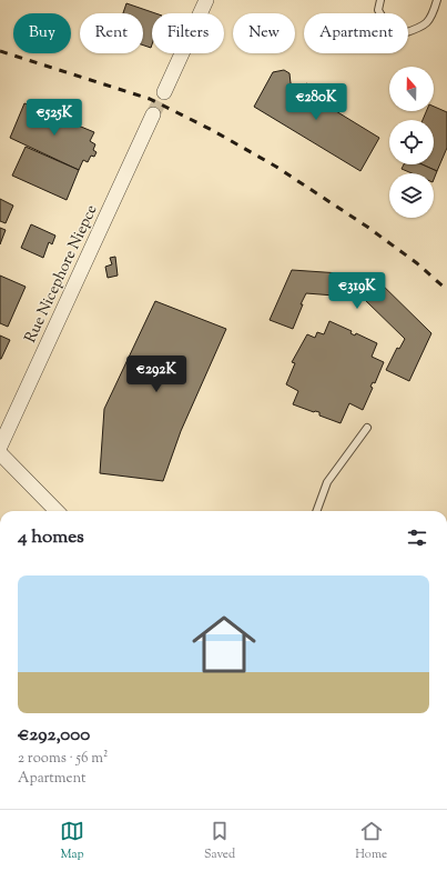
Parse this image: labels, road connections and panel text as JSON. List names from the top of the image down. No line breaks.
{"streets":{"street":["Rue Nicephore Niepce"]},"north":"top","page":{"chip":["Buy","Rent","Filters","New","Apartment"],"price":["€280K","€525K","€319K","€292K"],"heading":"4 homes","list":[{"name":"€292,000","note":"2 rooms · 56 m² · Apartment"}],"tabs":["Map","Saved","Home"]}}
